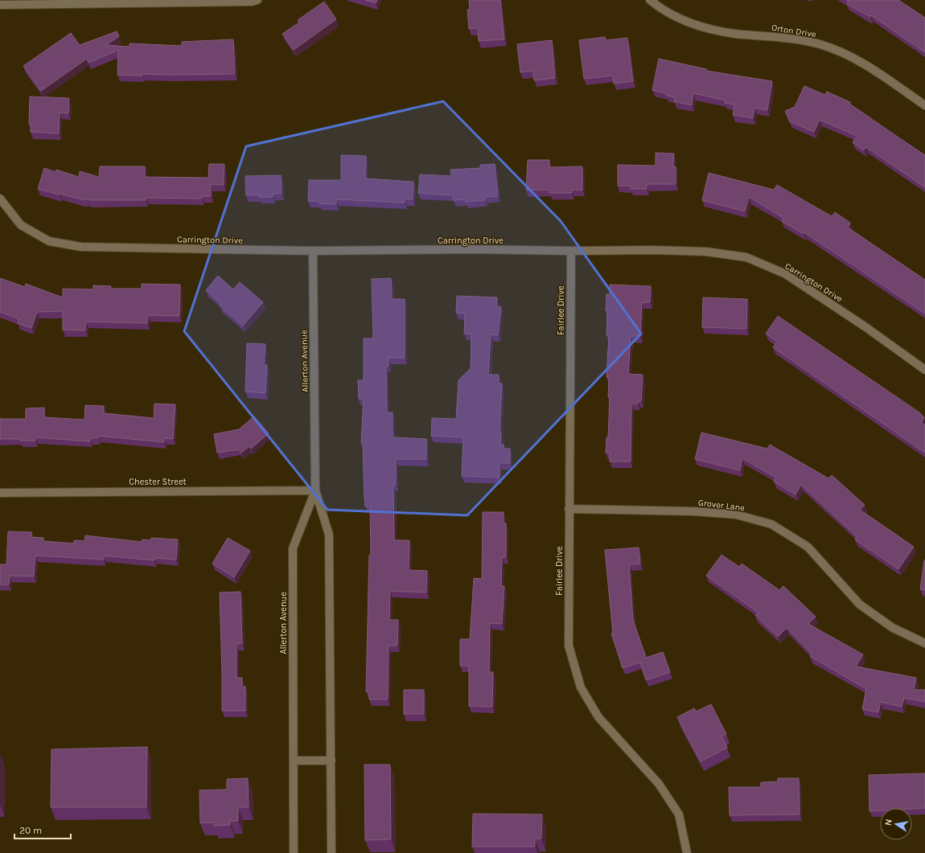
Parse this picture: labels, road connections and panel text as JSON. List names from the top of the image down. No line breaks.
{"streets":{"street":["Orton Drive","Carrington Drive","Fairlee Drive","Allerton Avenue","Chester Street","Grover Lane"]},"crossings":[["Carrington Drive","Fairlee Drive"],["Carrington Drive","Allerton Avenue"],["Fairlee Drive","Grover Lane"],["Allerton Avenue","Chester Street"]],"scale_bar":"20 m","north":"left"}
